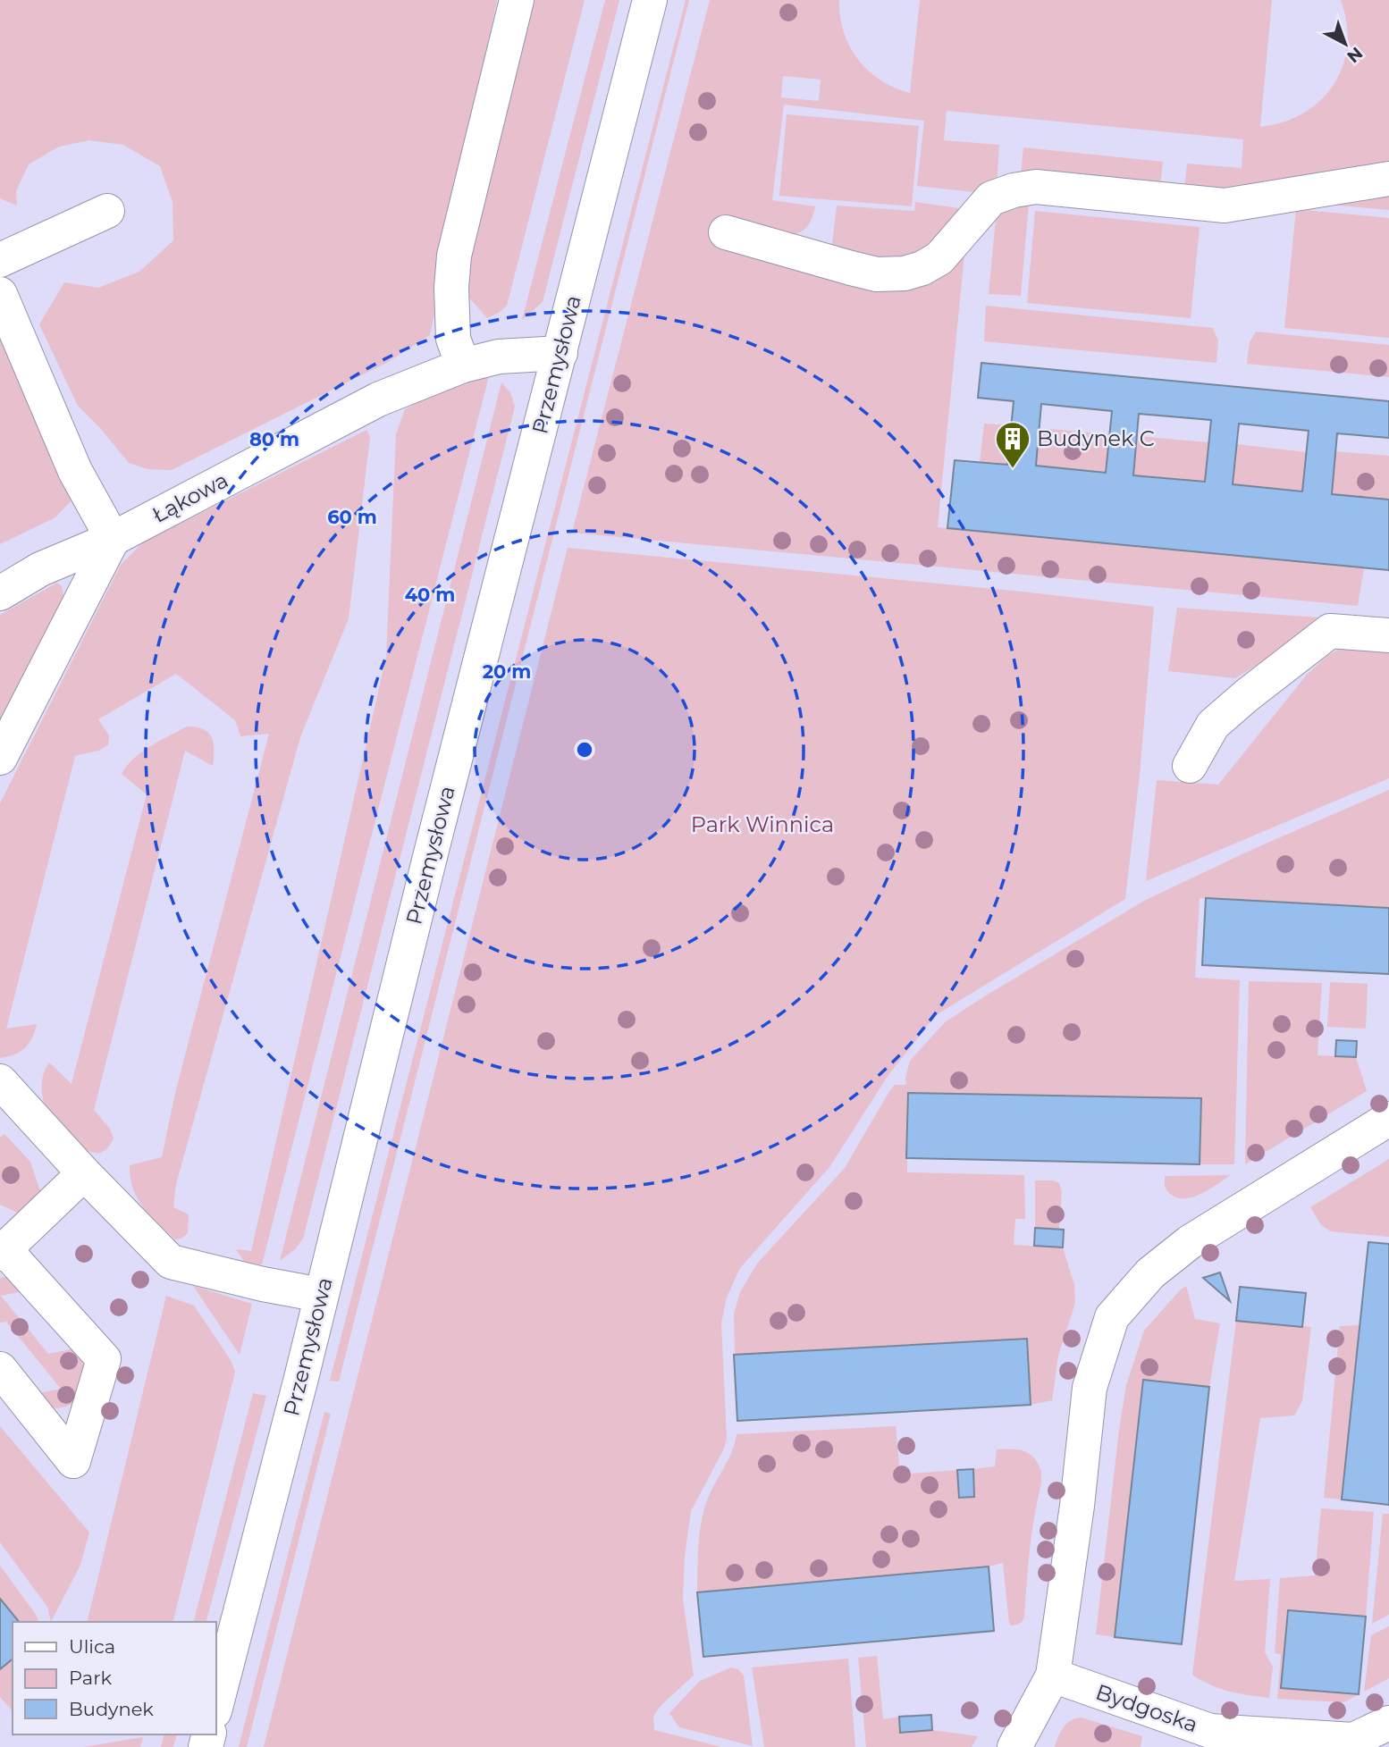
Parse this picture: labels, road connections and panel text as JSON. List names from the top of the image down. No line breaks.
{"streets":{"street":["Przemysłowa","Łąkowa","Bydgoska"]},"crossings":[["Przemysłowa","Łąkowa"]],"parks":["Park Winnica"],"places":{"building":["Budynek C"]},"legend":["Ulica","Park","Budynek"],"north":"bottom right","rings":["80 m","60 m","40 m","20 m"]}
